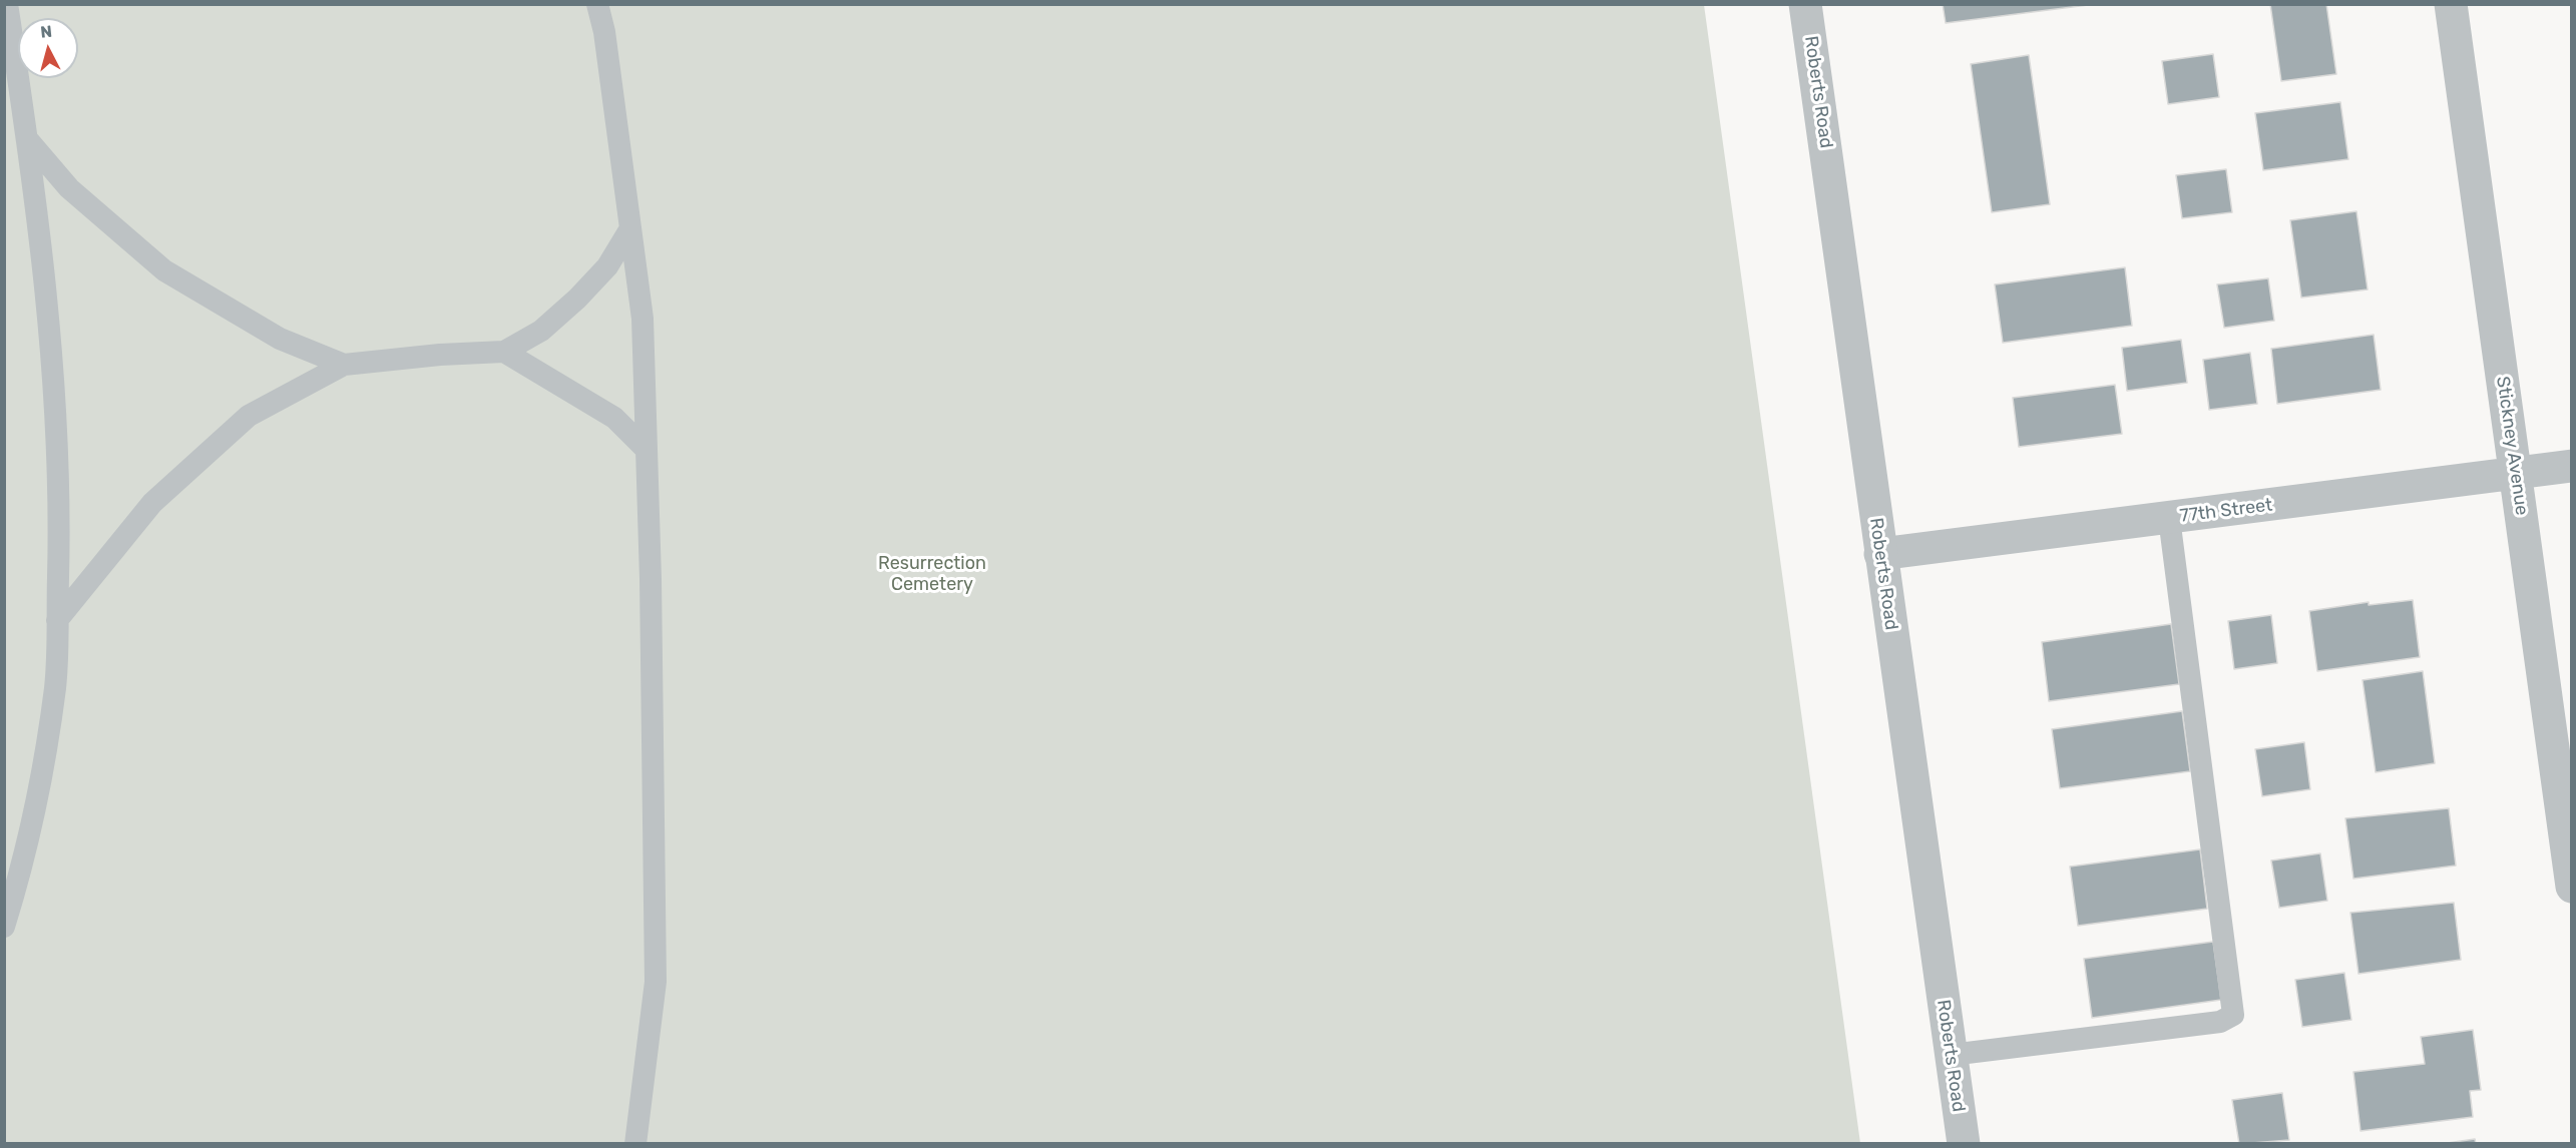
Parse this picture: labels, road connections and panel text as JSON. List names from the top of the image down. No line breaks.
{"streets":{"street":["Roberts Road","Stickney Avenue","77th Street"]},"crossings":[["Roberts Road","77th Street"],["Stickney Avenue","77th Street"]],"parks":["Resurrection Cemetery"],"north":"top"}
